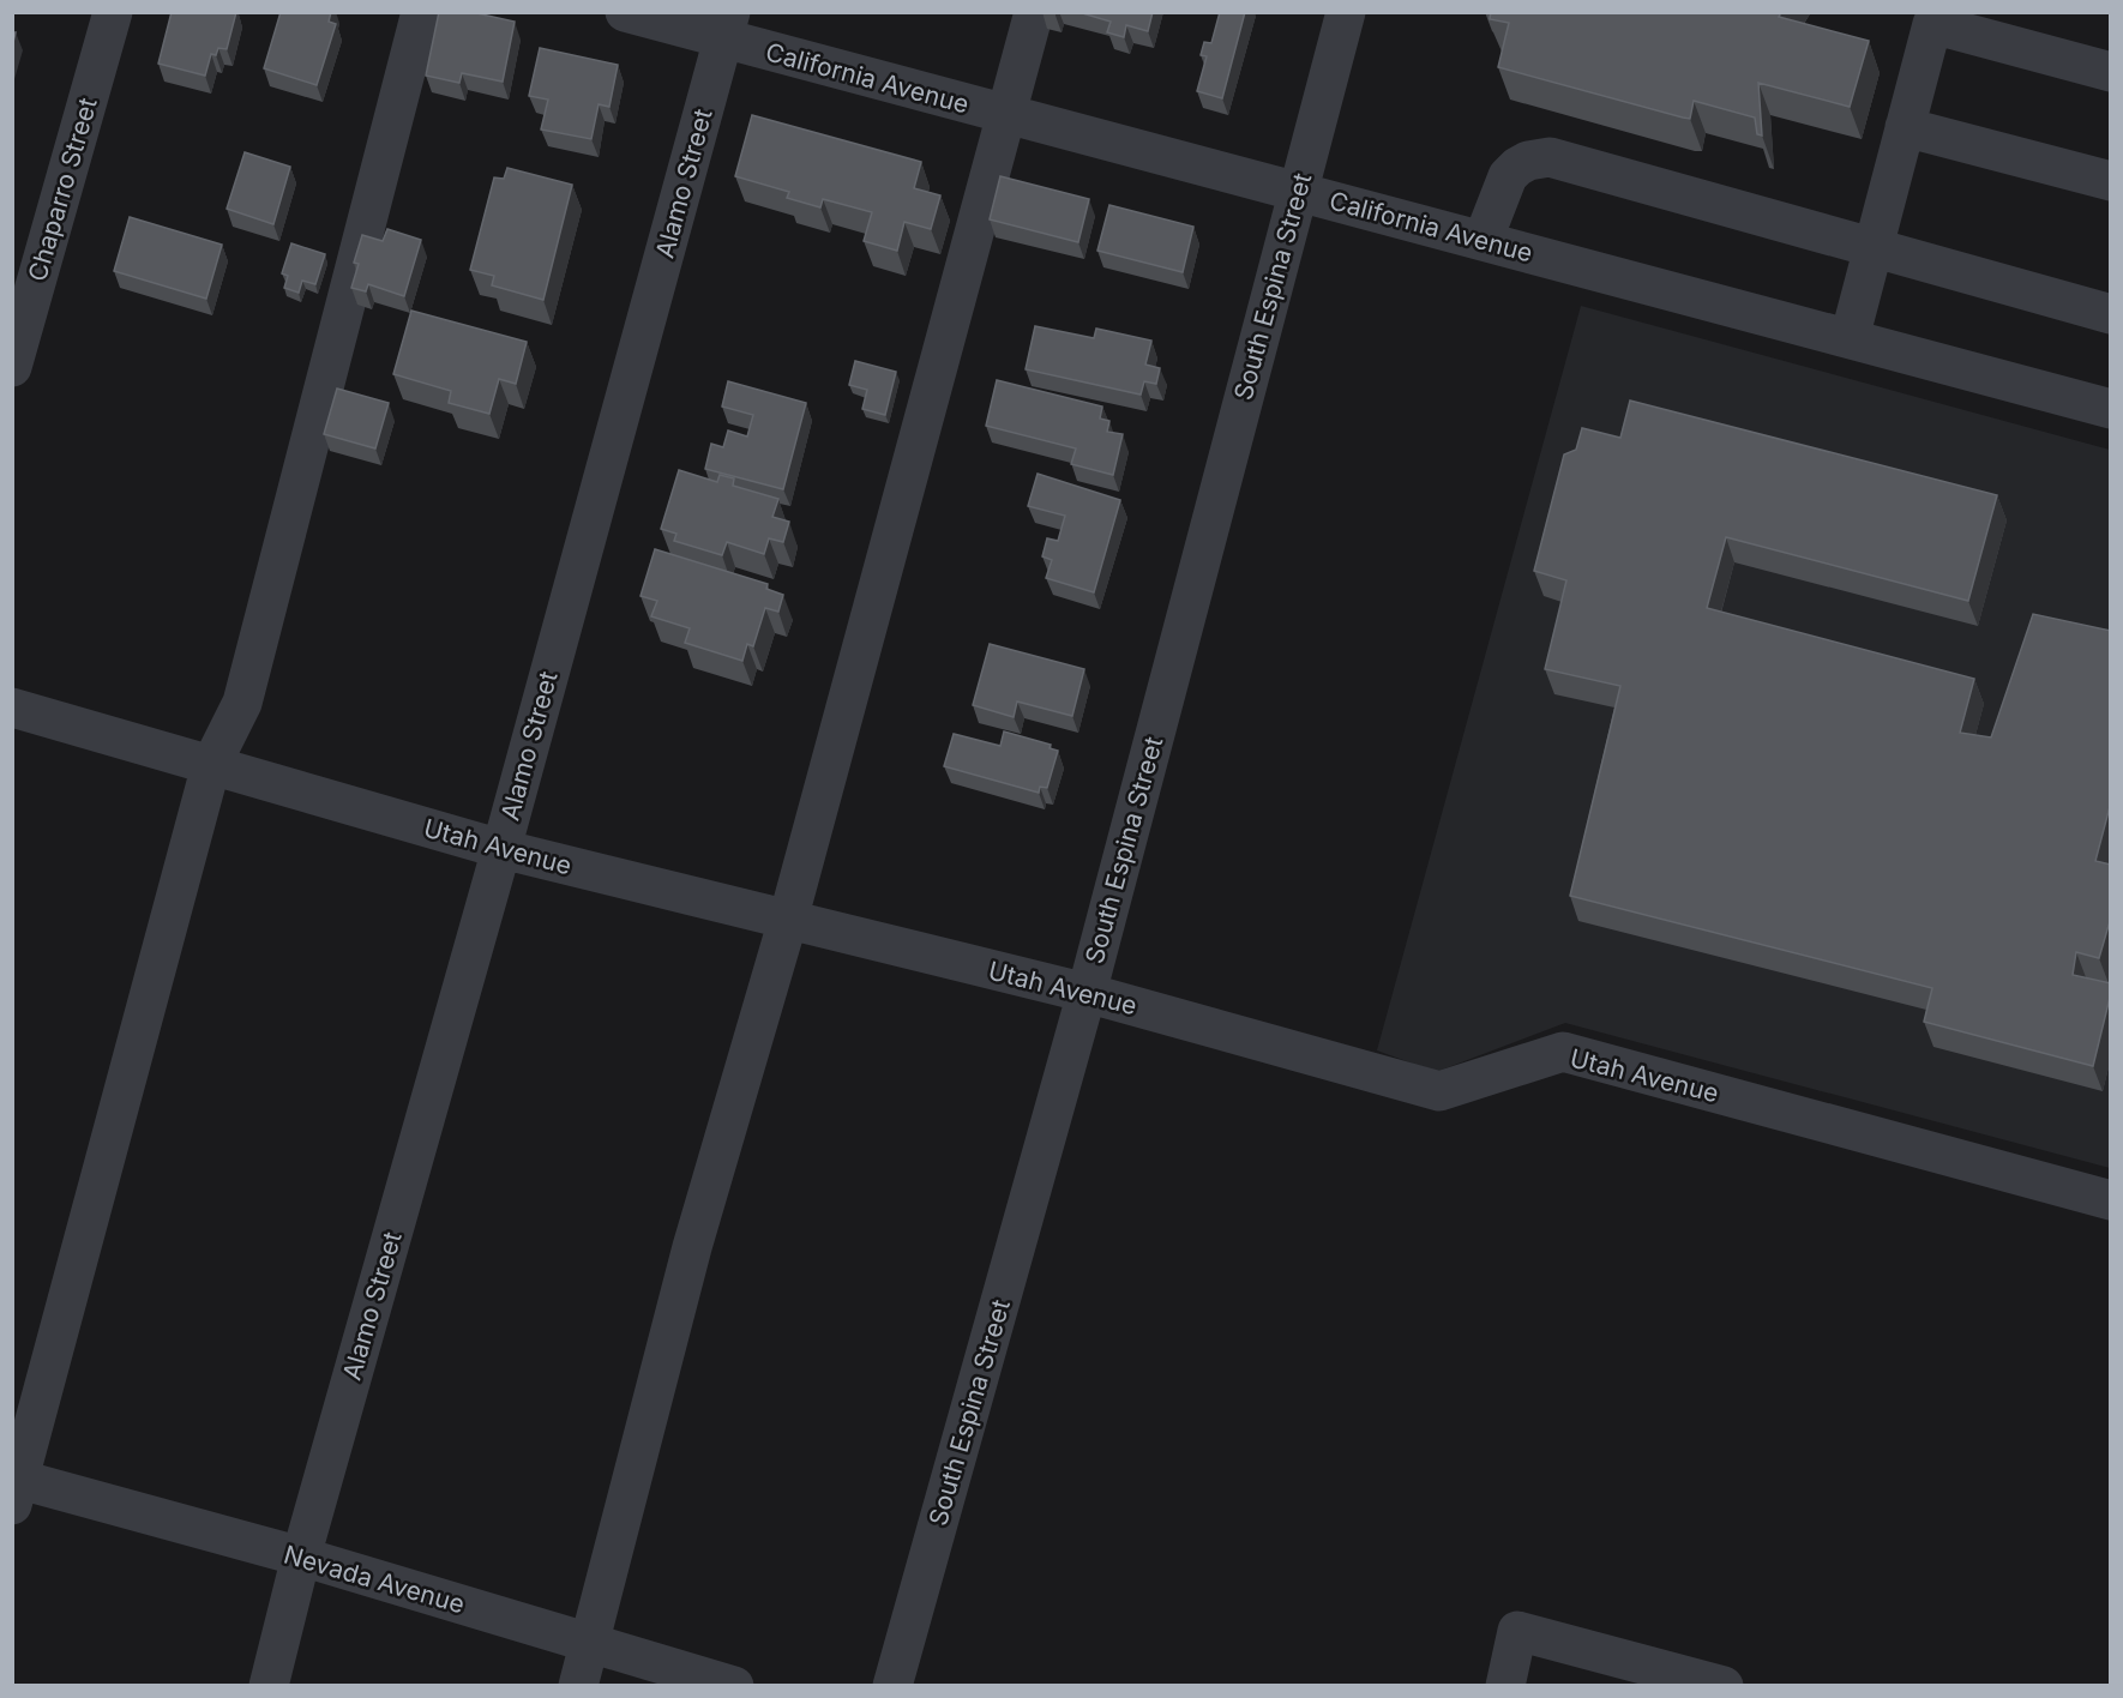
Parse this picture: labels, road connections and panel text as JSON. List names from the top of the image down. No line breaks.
{"streets":{"street":["California Avenue","Alamo Street","Chaparro Street","South Espina Street","Utah Avenue","Nevada Avenue"]},"crossings":[["California Avenue","Alamo Street"],["California Avenue","South Espina Street"],["Alamo Street","Utah Avenue"],["Alamo Street","Nevada Avenue"],["South Espina Street","Utah Avenue"]]}
